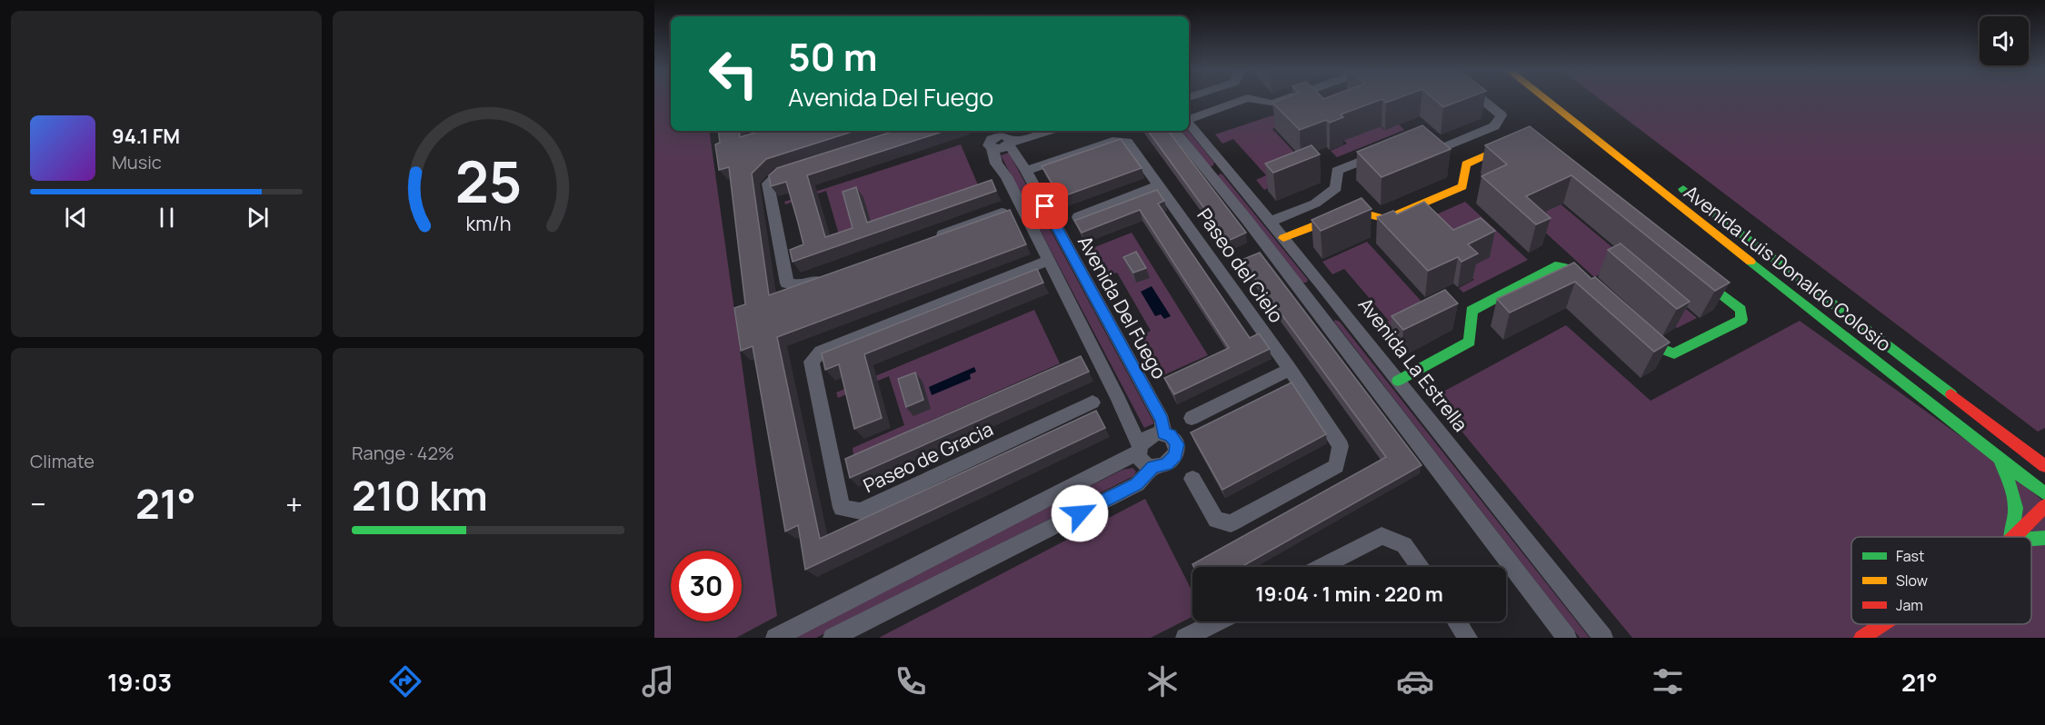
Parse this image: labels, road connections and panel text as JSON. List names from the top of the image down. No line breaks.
{"streets":{"main road":["Avenida Luis Donaldo Colosio"],"street":["Paseo del Cielo","Avenida Del Fuego","Avenida La Estrella","Paseo de Gracia"]},"crossings":[["Paseo del Cielo","Avenida Del Fuego"]],"legend":["Fast","Slow","Jam"],"page":{"turn":["50 m","Avenida Del Fuego"],"song":["94.1 FM","Music"],"tile":["Climate",["Range · 42%","210 km"]],"heat":["−","21°","+"],"limit":"30","trip":"19:04 · 1 min · 220 m","tabs":["19:03","21°"],"gauge":["25","km/h"]}}
